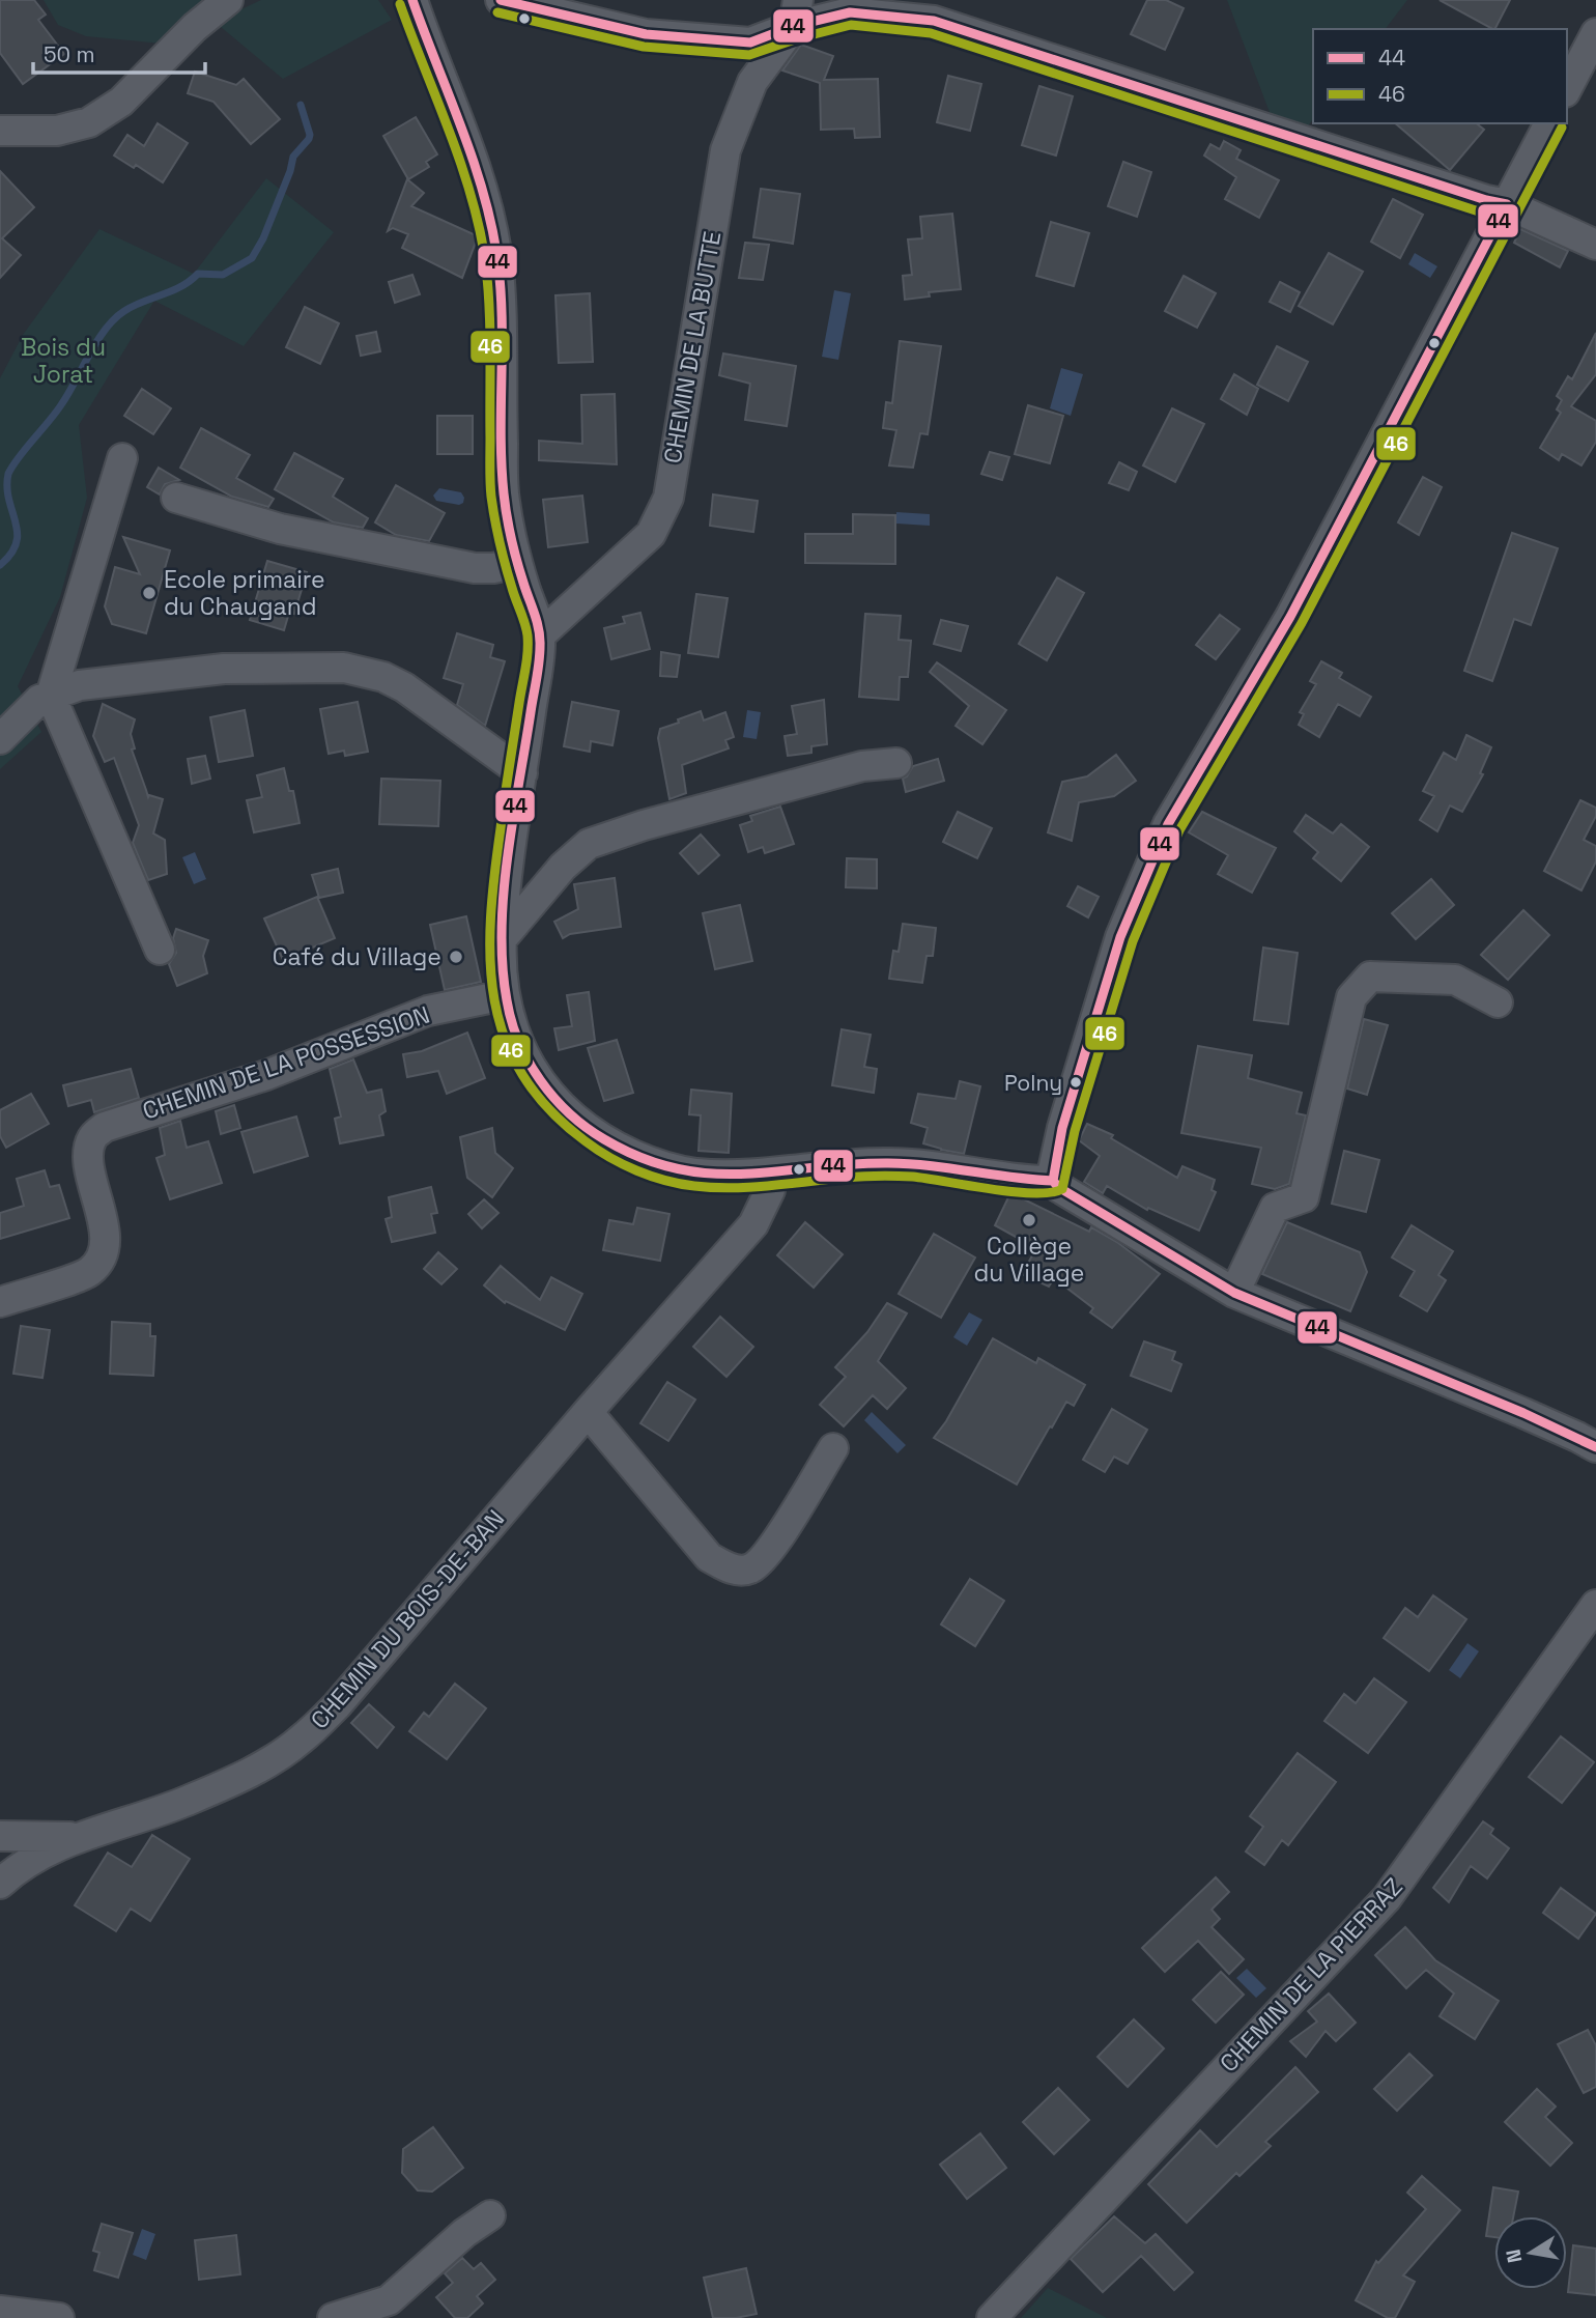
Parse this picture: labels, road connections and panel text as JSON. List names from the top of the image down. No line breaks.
{"streets":{"street":["CHEMIN DE LA BUTTE","CHEMIN DE LA POSSESSION","CHEMIN DU BOIS-DE-BAN","CHEMIN DE LA PIERRAZ"]},"parks":["Bois du Jorat"],"places":["Ecole primaire du Chaugand","Café du Village","Polny","Collège du Village"],"lines":["transit line 44","transit line 46"],"legend":["44","46"],"scale_bar":"50 m","north":"left"}
